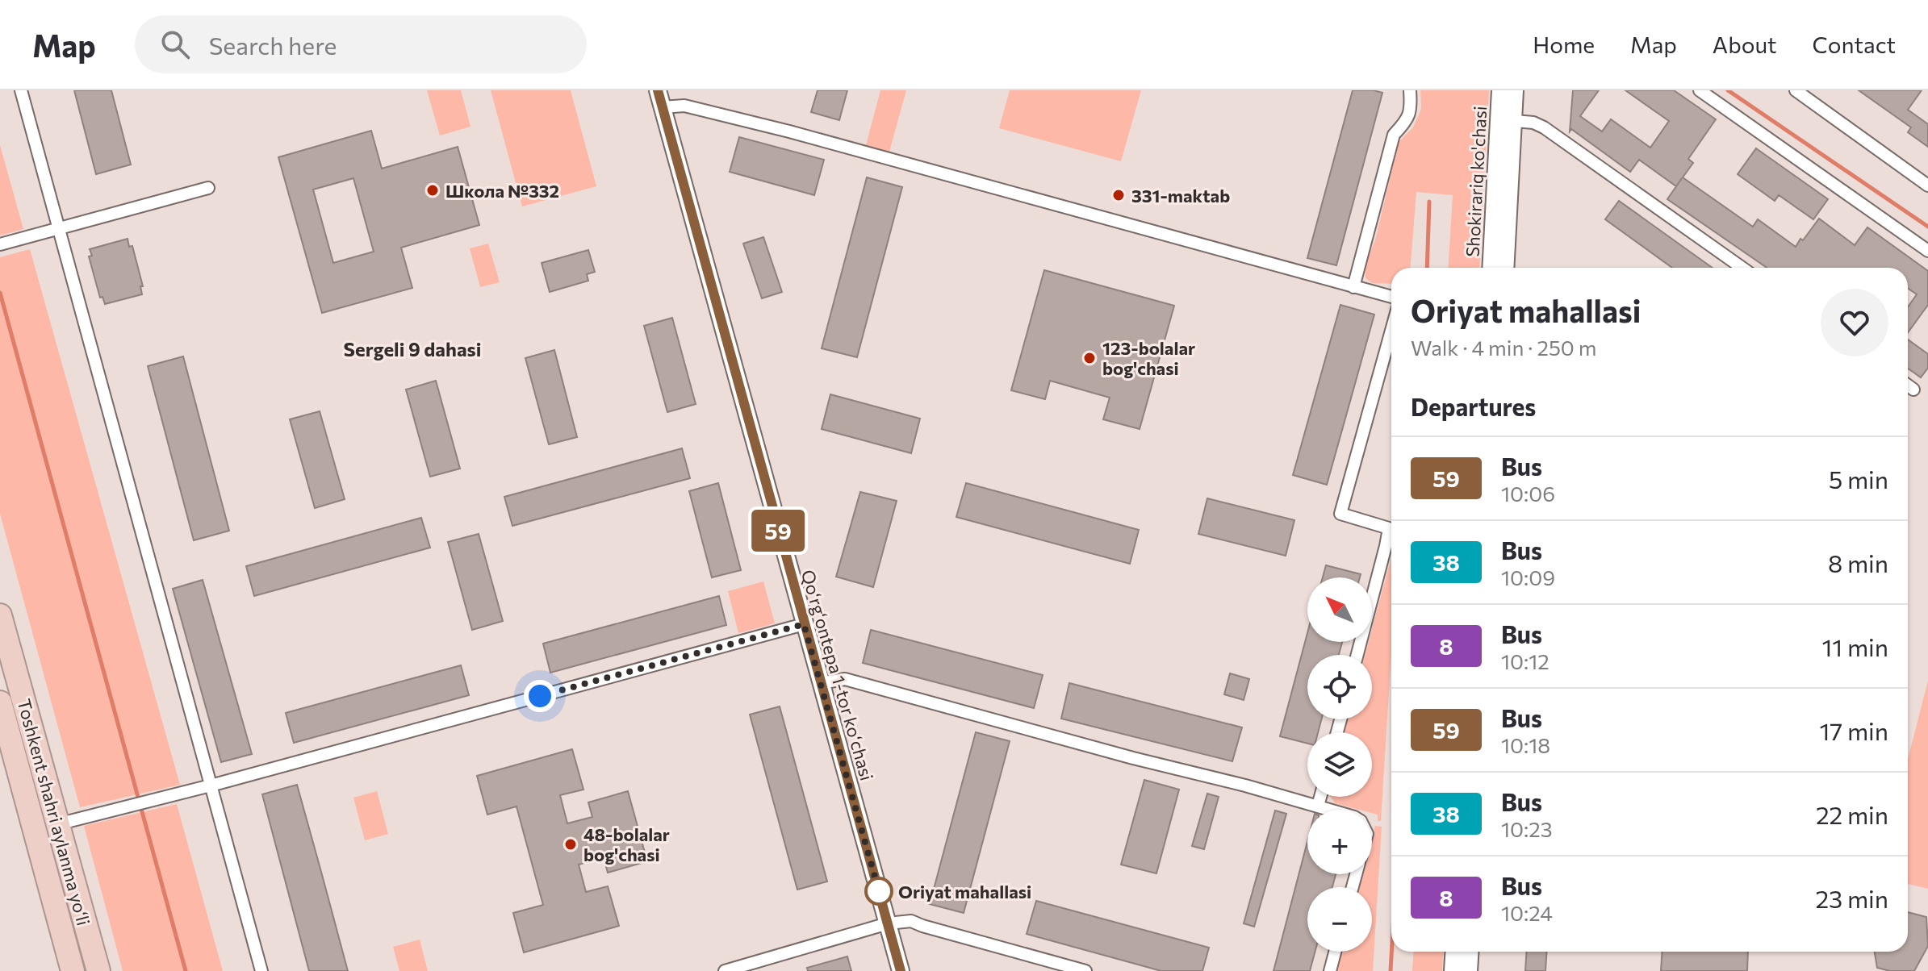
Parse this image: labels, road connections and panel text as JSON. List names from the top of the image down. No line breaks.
{"streets":{"highway":["Toshkent shahri aylanma yoʻli"],"street":["Shokirariq ko'chasi","Qoʻrgʻontepa 1-tor koʻchasi"]},"districts":["Sergeli 9 dahasi"],"places":["Школа №332","331-maktab","123-bolalar bog'chasi","48-bolalar bog'chasi","Oriyat mahallasi"],"lines":["bus line 59"],"north":"top left","page":{"header":"Map","search":"Search here","nav":["Home","Map","About","Contact"],"on_map":"59","heading":[["Oriyat mahallasi","Walk · 4 min · 250 m"],"Departures"],"list":[{"mark":"59","name":"Bus","note":"10:06","value":"5 min"},{"mark":"38","name":"Bus","note":"10:09","value":"8 min"},{"mark":"8","name":"Bus","note":"10:12","value":"11 min"},{"mark":"59","name":"Bus","note":"10:18","value":"17 min"},{"mark":"38","name":"Bus","note":"10:23","value":"22 min"},{"mark":"8","name":"Bus","note":"10:24","value":"23 min"}],"map_buttons":["+","−"]}}
